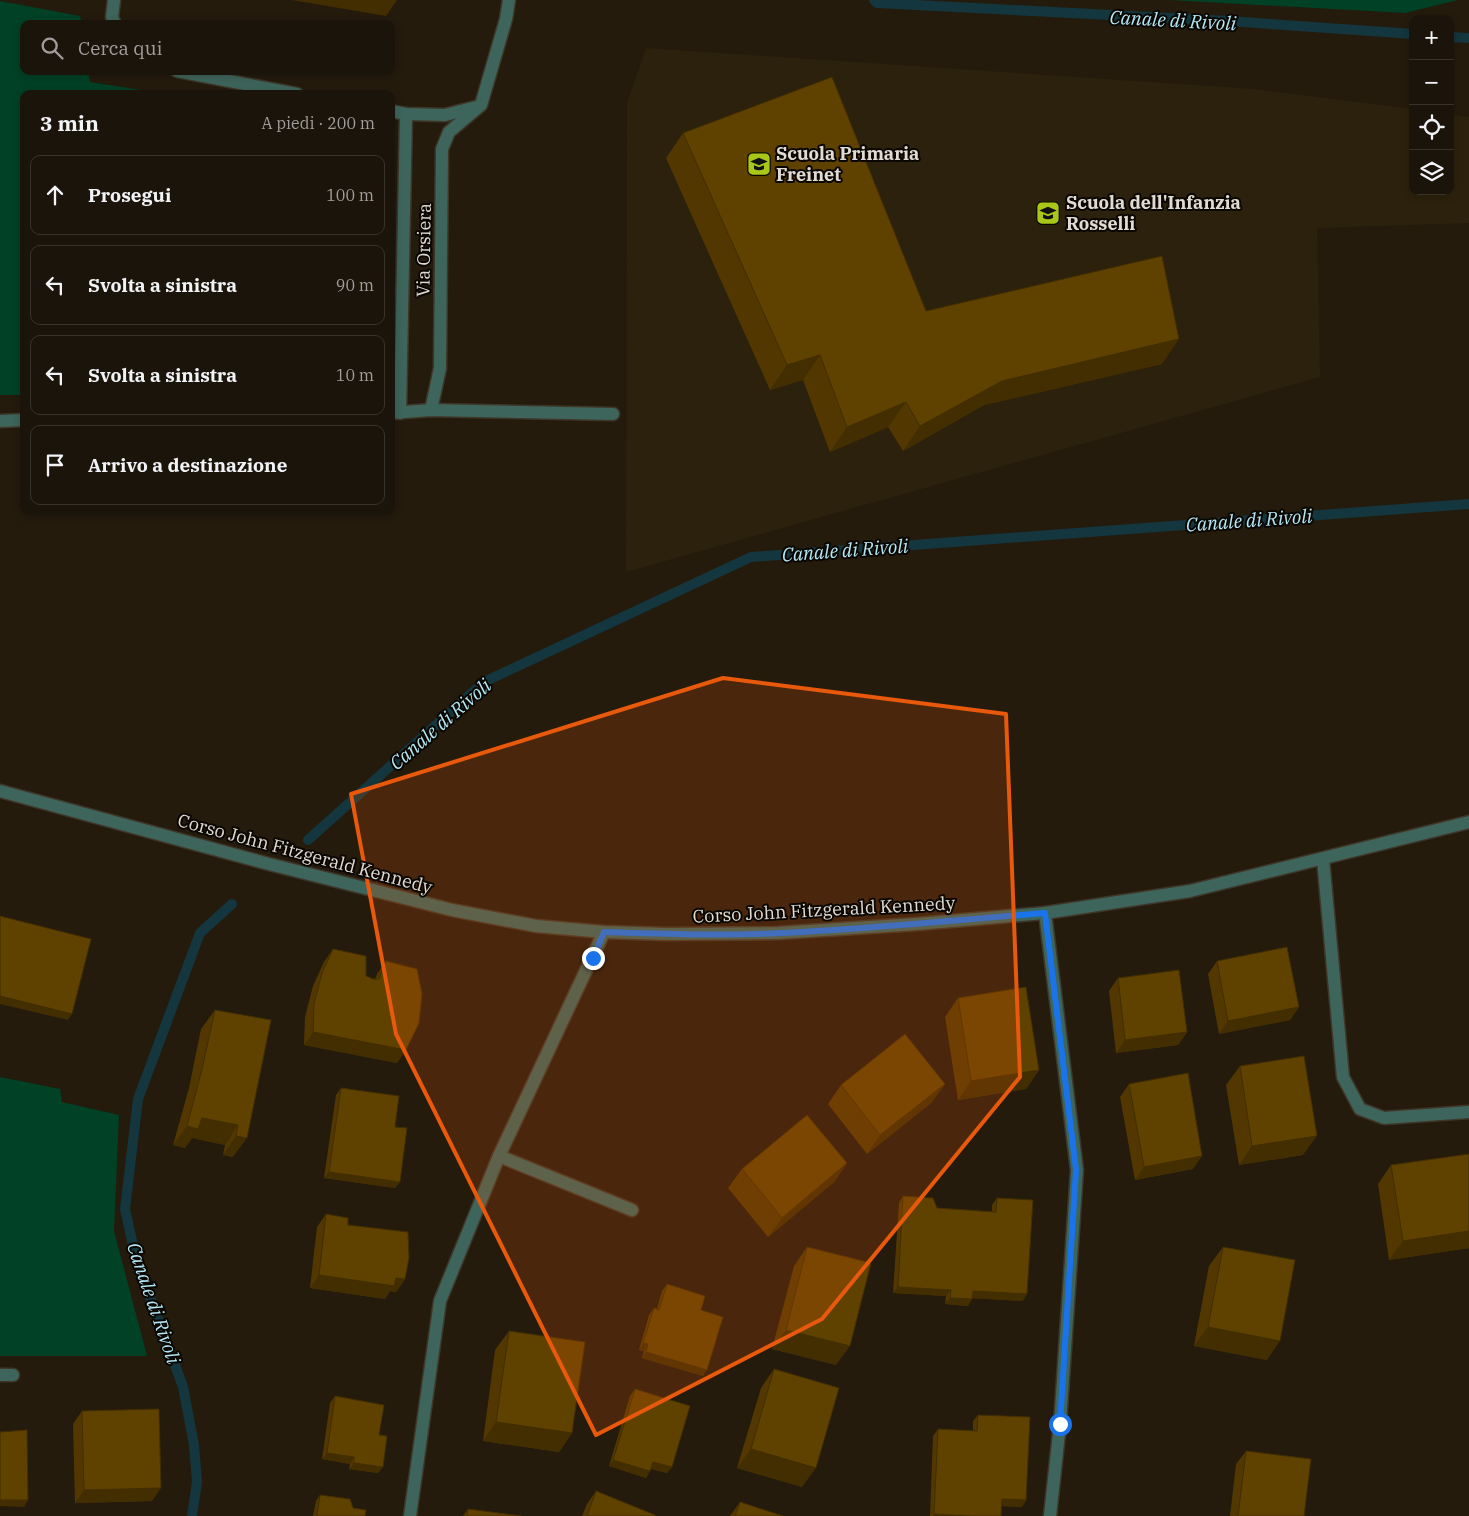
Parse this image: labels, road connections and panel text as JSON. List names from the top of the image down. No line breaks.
{"streets":{"street":["Via Orsiera","Corso John Fitzgerald Kennedy"]},"water":["Canale di Rivoli"],"places":{"school or university":["Scuola Primaria Freinet","Scuola dell'Infanzia Rosselli"]},"page":{"map_buttons":["+","−"],"search":"Cerca qui","heading":["3 min","A piedi · 200 m"],"list":[["Prosegui","100 m"],["Svolta a sinistra","90 m"],["Svolta a sinistra","10 m"],"Arrivo a destinazione"]}}
